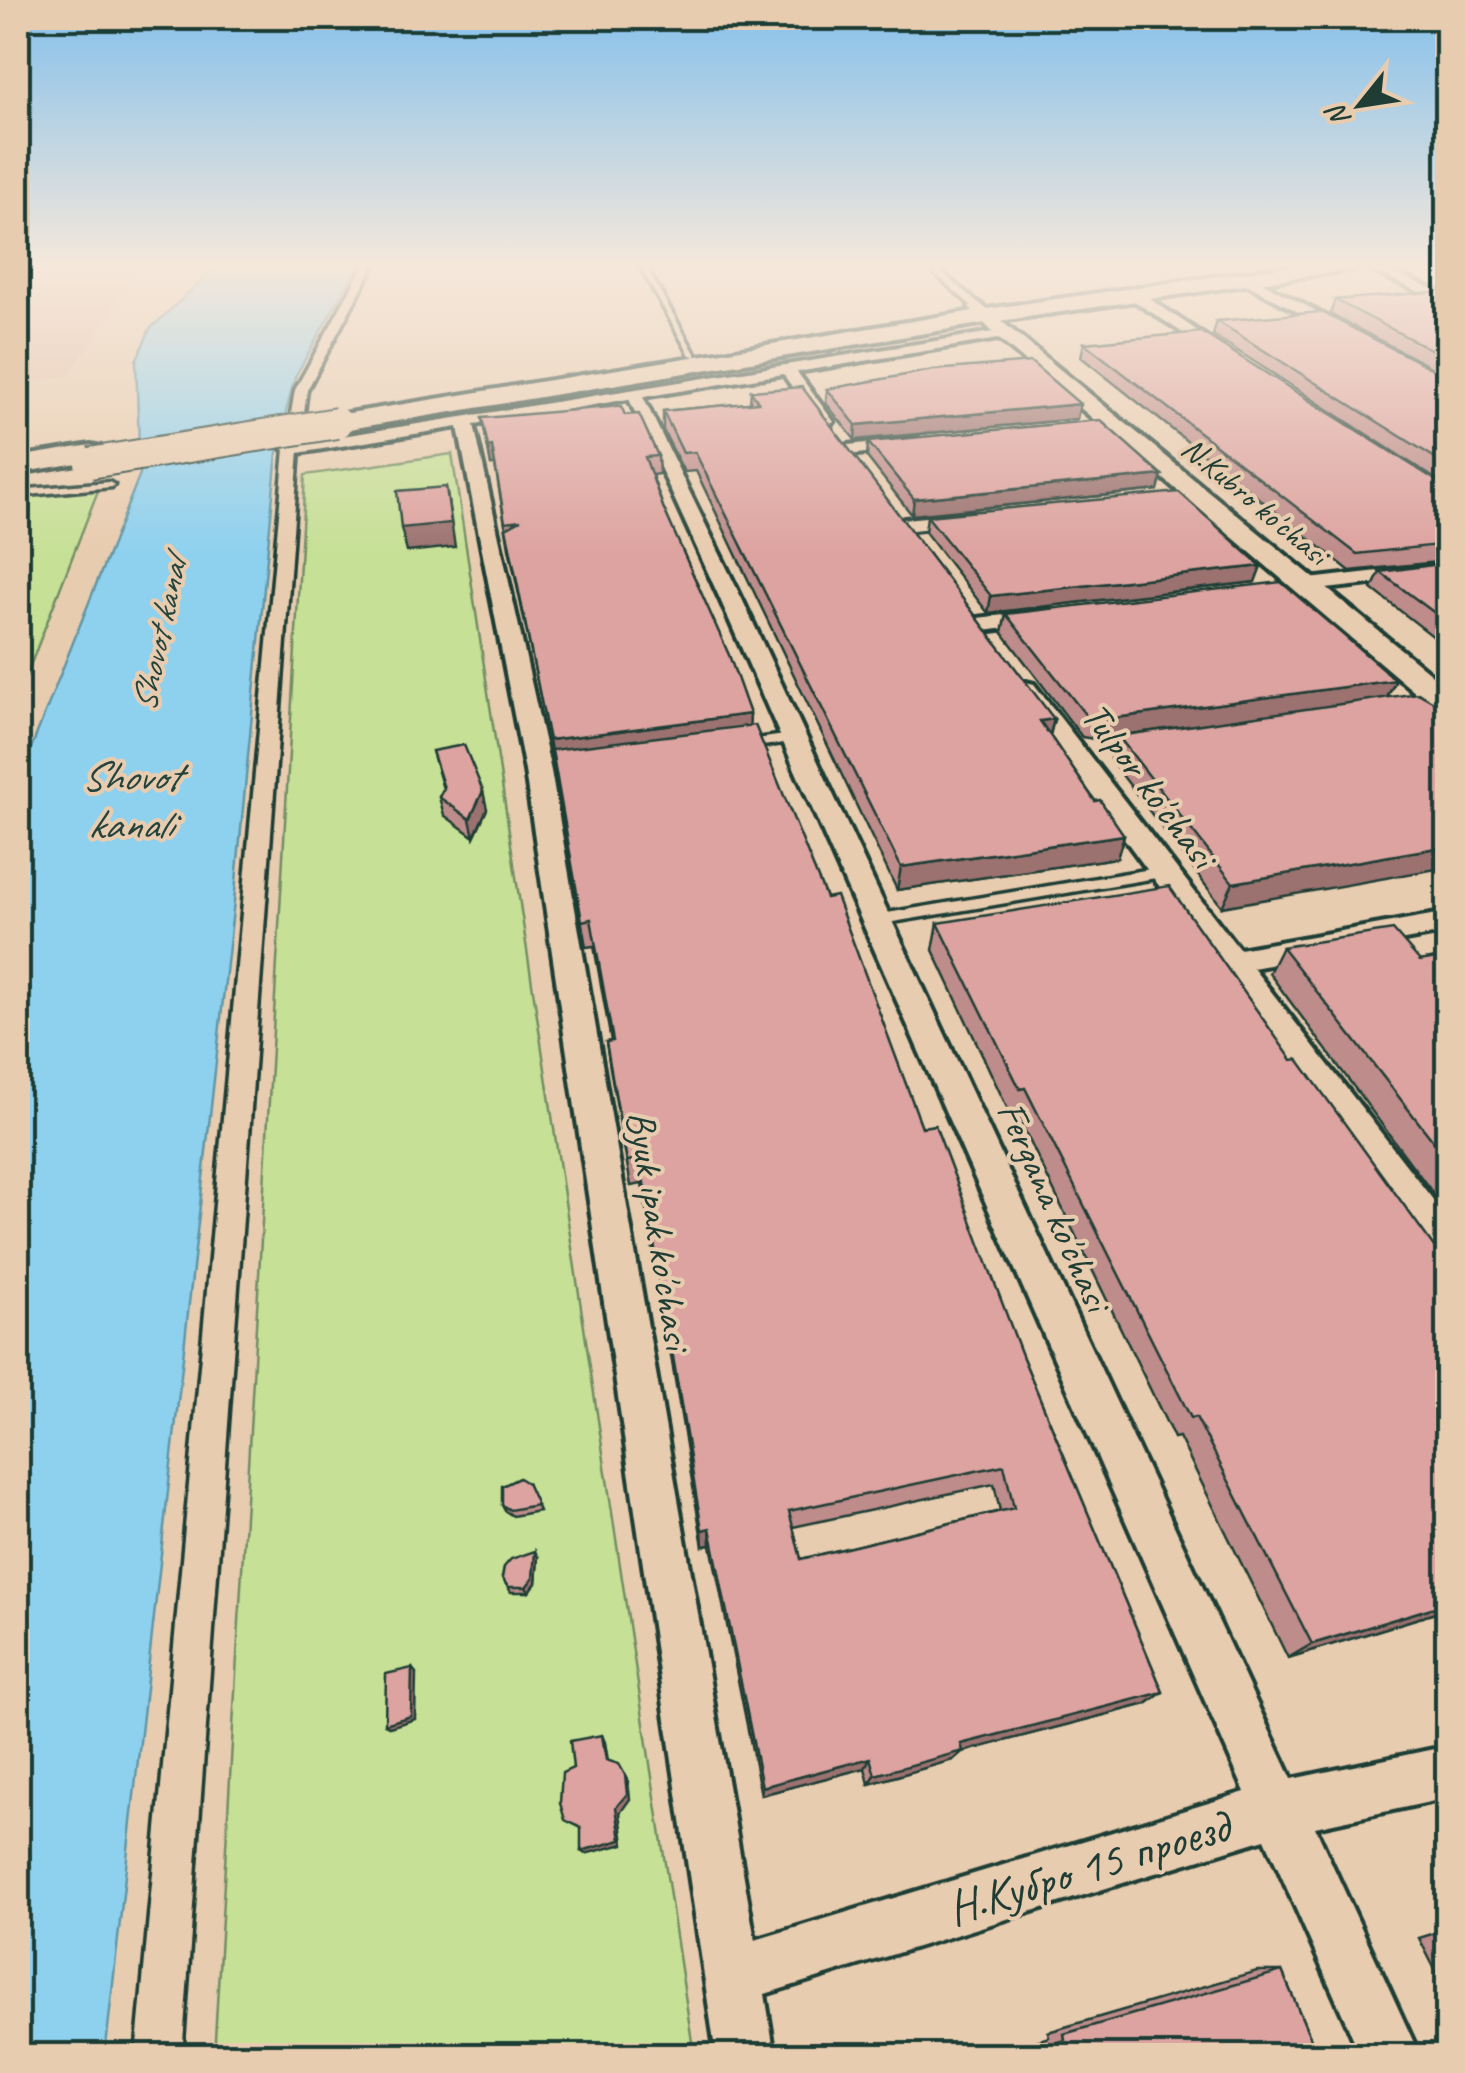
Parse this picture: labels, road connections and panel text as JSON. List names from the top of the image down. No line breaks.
{"streets":{"street":["N.Kubro ko'chasi","Tulpor ko'chasi","Fergana ko'chasi","Byuk ipak ko'chasi","Н.Кубро 15 проезд"]},"crossings":[["Fergana ko'chasi","Н.Кубро 15 проезд"],["Byuk ipak ko'chasi","Н.Кубро 15 проезд"]],"water":["Shovot kanal","Shovot kanali"],"north":"bottom left"}
